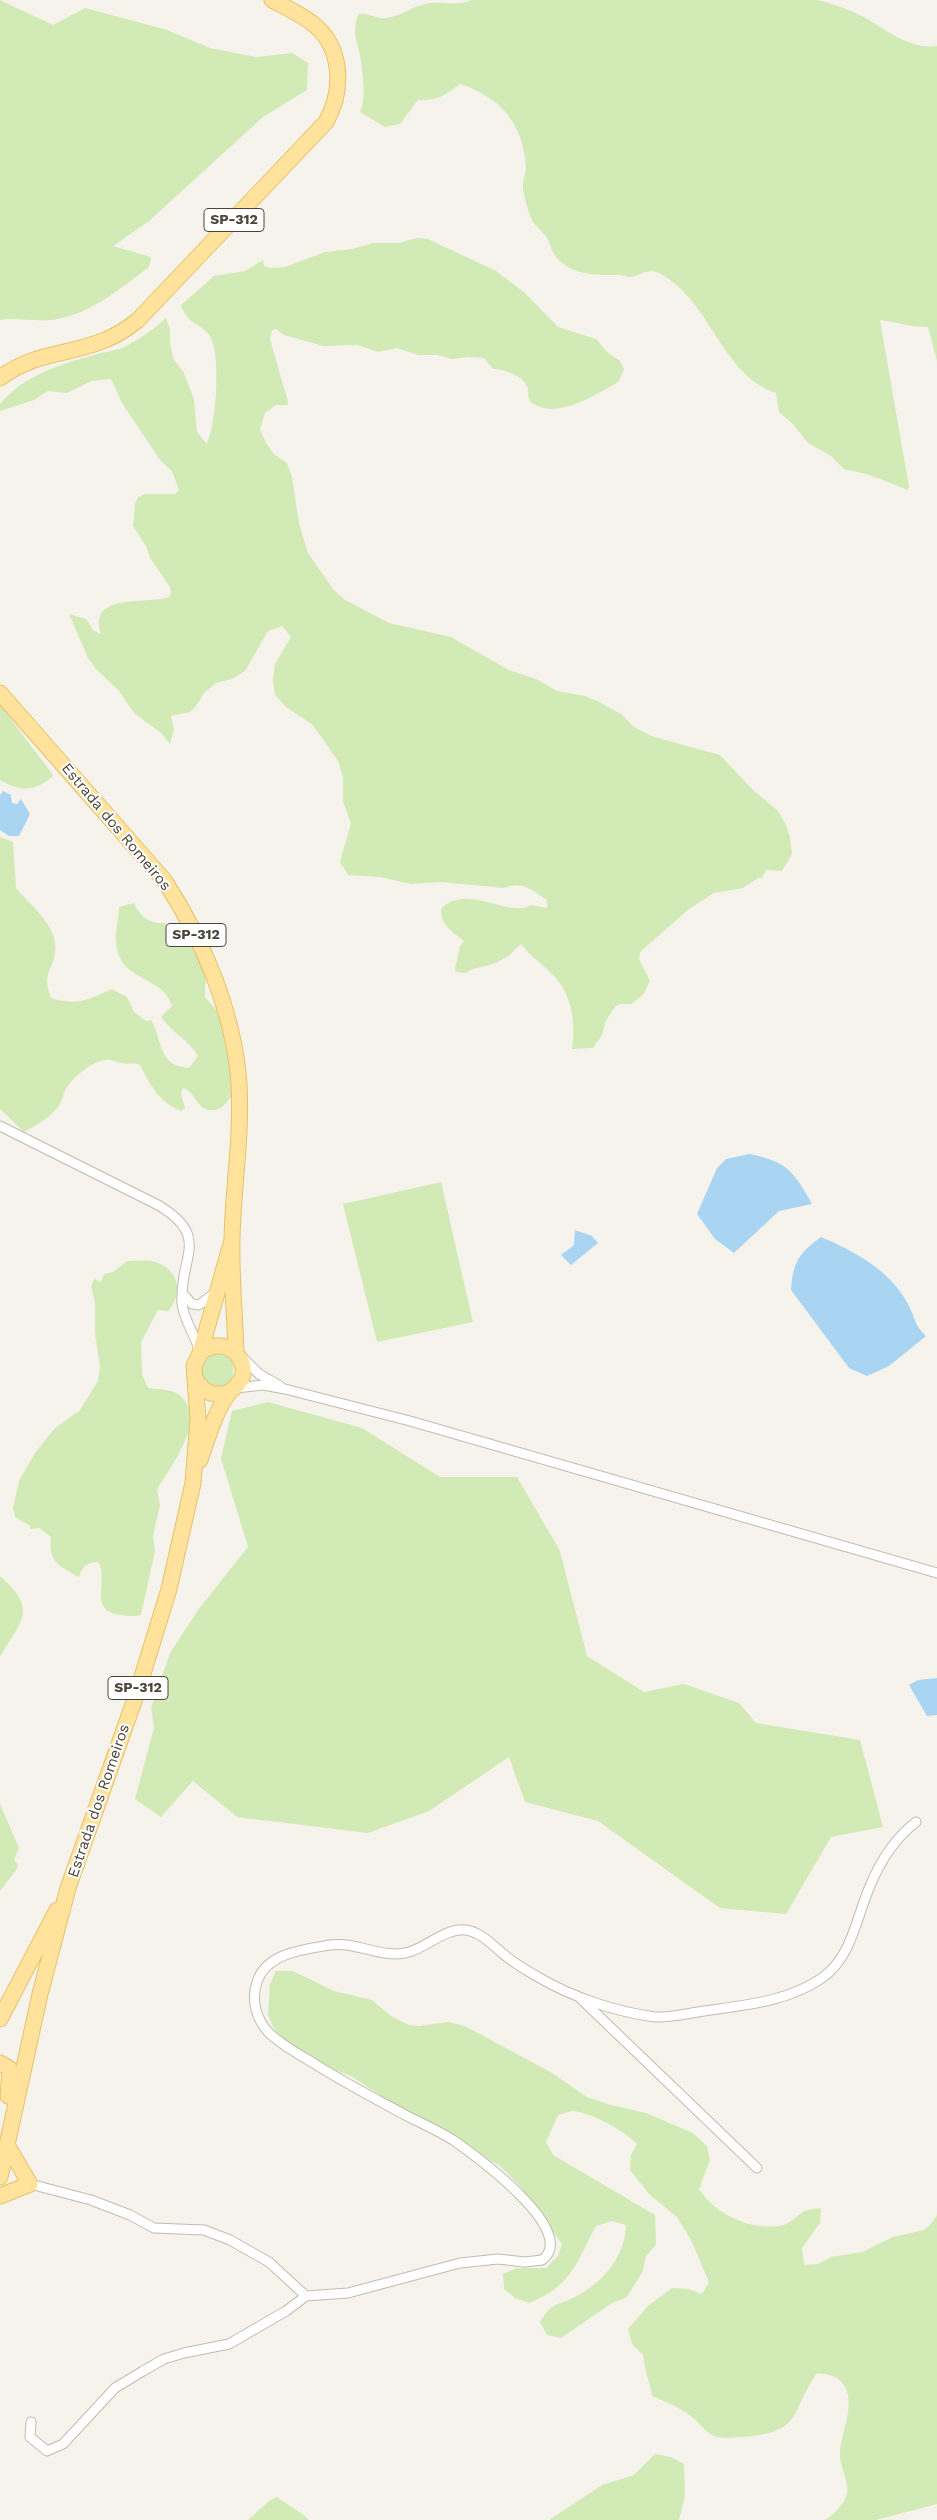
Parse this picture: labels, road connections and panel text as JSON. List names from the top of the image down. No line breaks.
{"streets":{"main road":["SP-312","Estrada dos Romeiros"]}}
